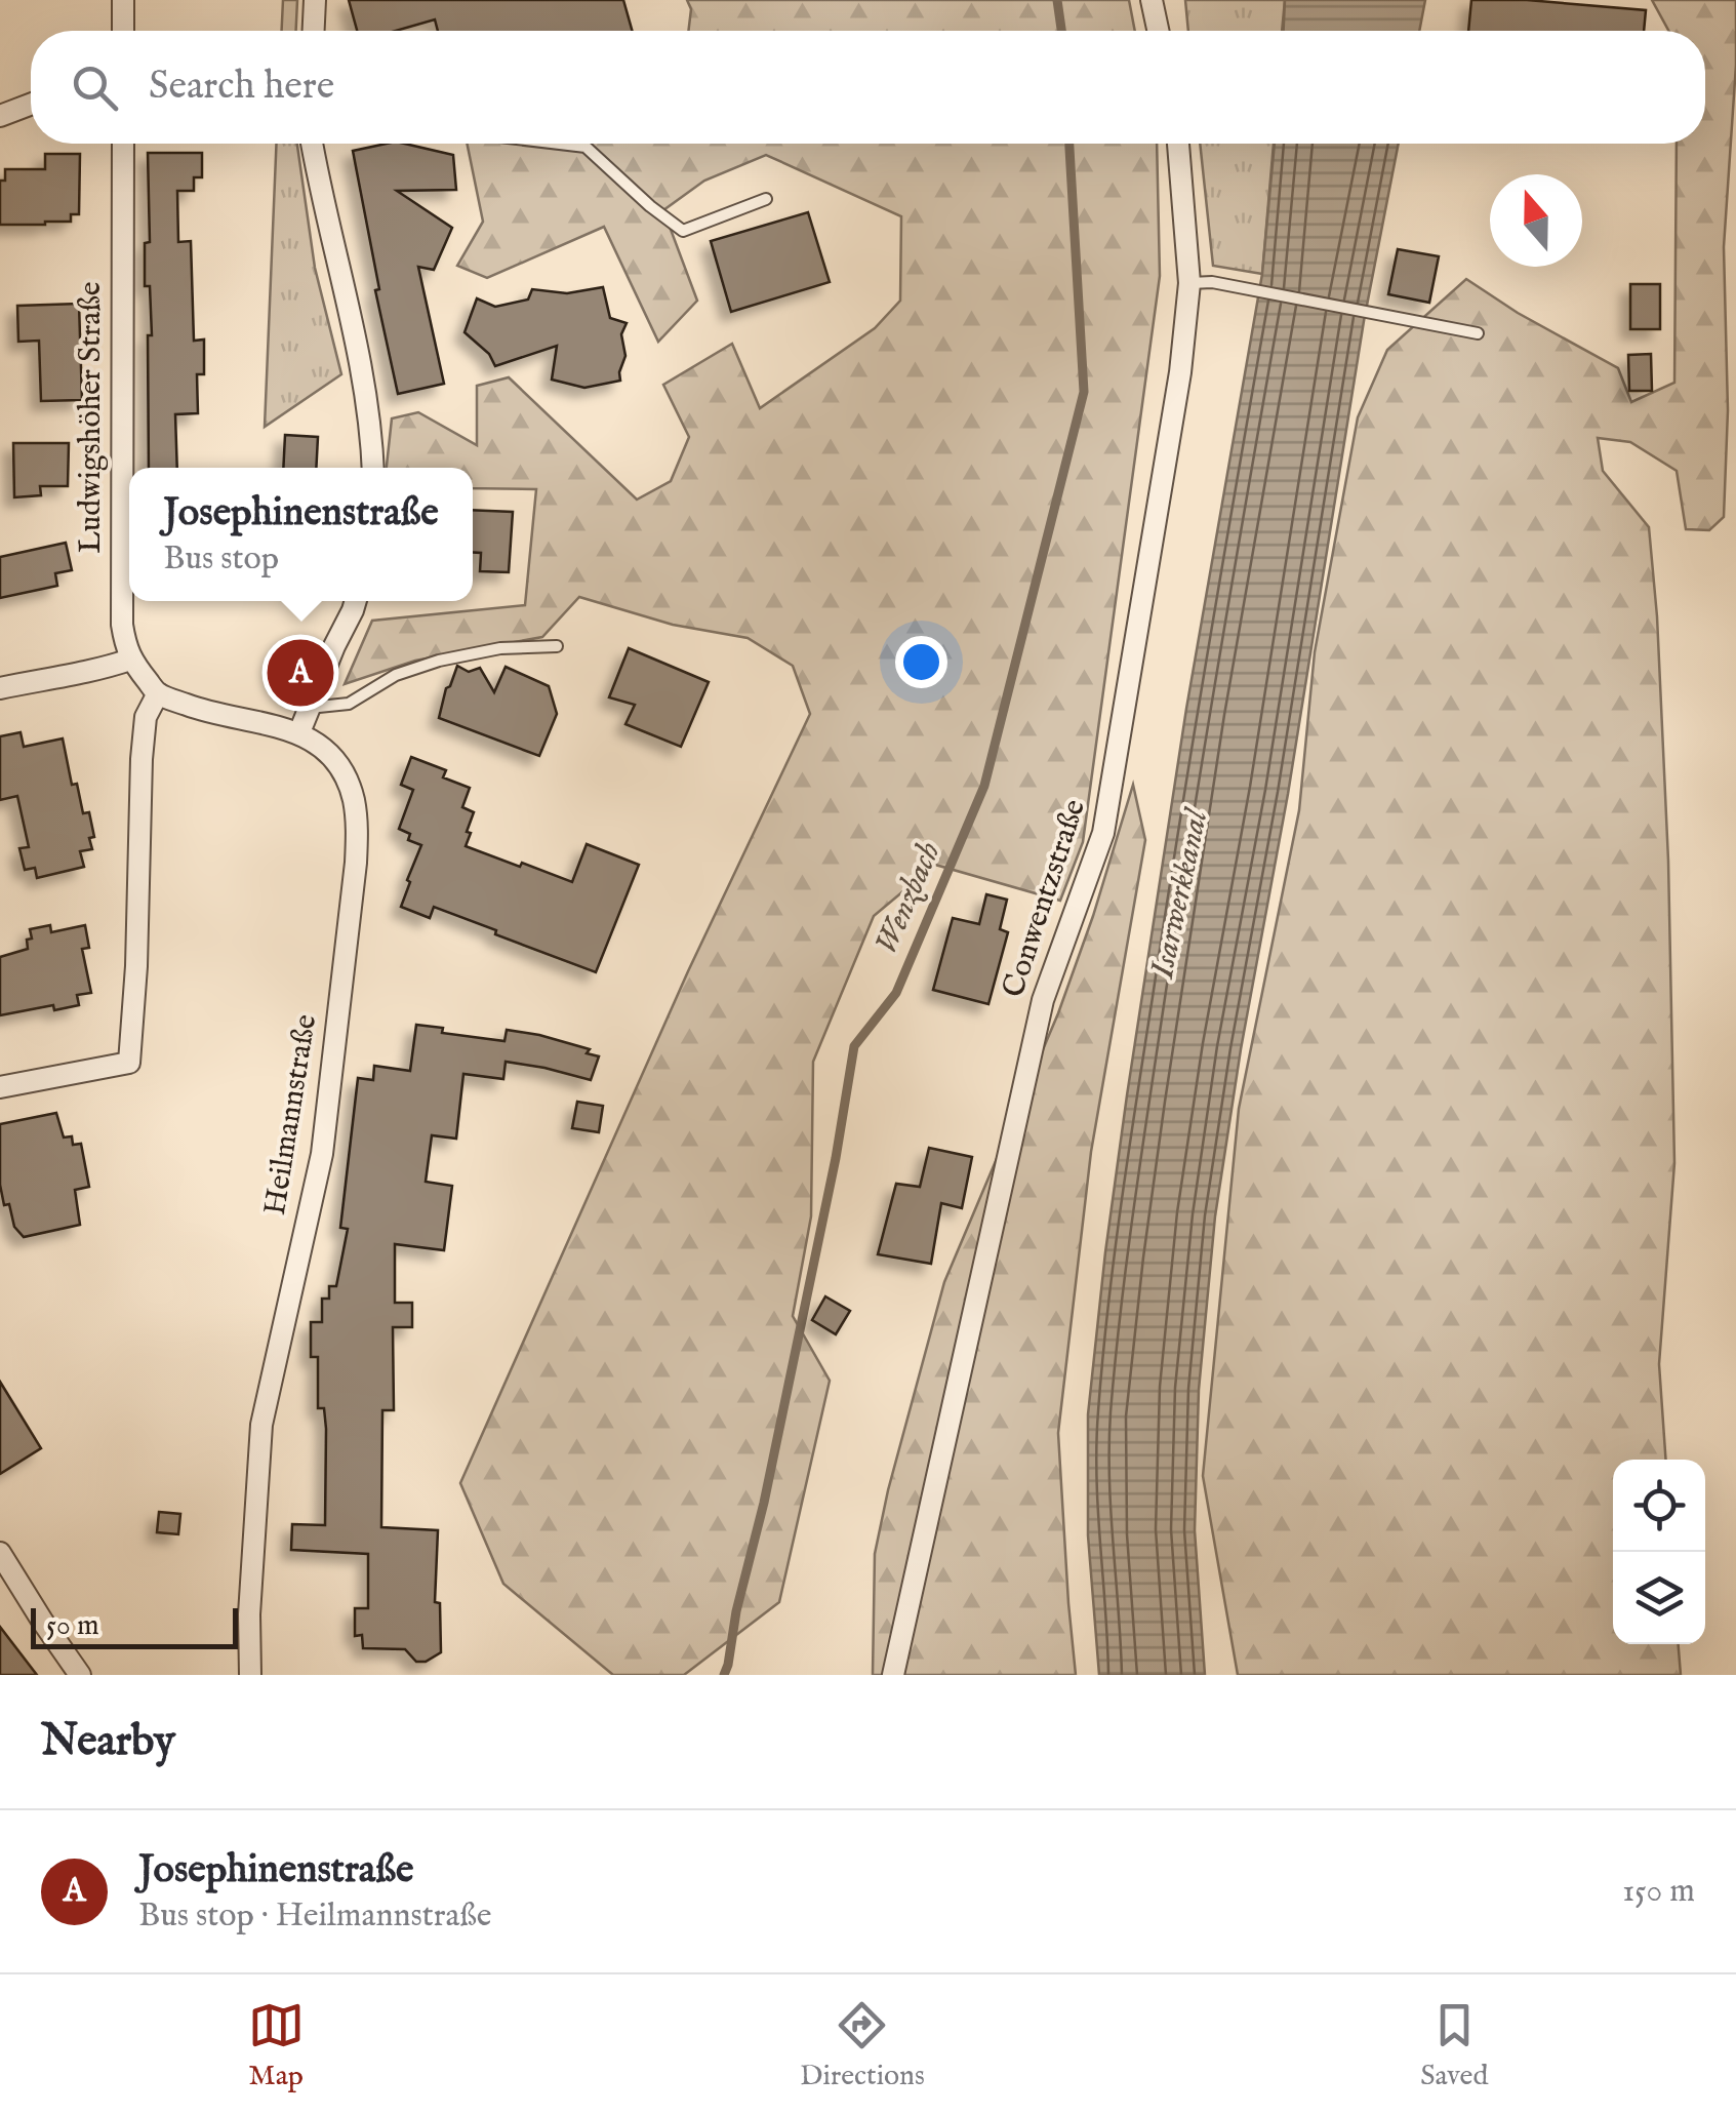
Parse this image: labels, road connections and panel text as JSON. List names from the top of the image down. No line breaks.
{"streets":{"street":["Ludwigshöher Straße","Conwentzstraße","Heilmannstraße"]},"crossings":[["Ludwigshöher Straße","Heilmannstraße"]],"water":["Isarwerkkanal","Wenzbach"],"scale_bar":"50 m","north":"top","page":{"search":"Search here","popup":["Josephinenstraße","Bus stop"],"pins":"A","scale":"50 m","heading":"Nearby","list":[{"mark":"A","name":"Josephinenstraße","note":"Bus stop · Heilmannstraße","value":"150 m"}],"nav":["Map","Directions","Saved"]}}
